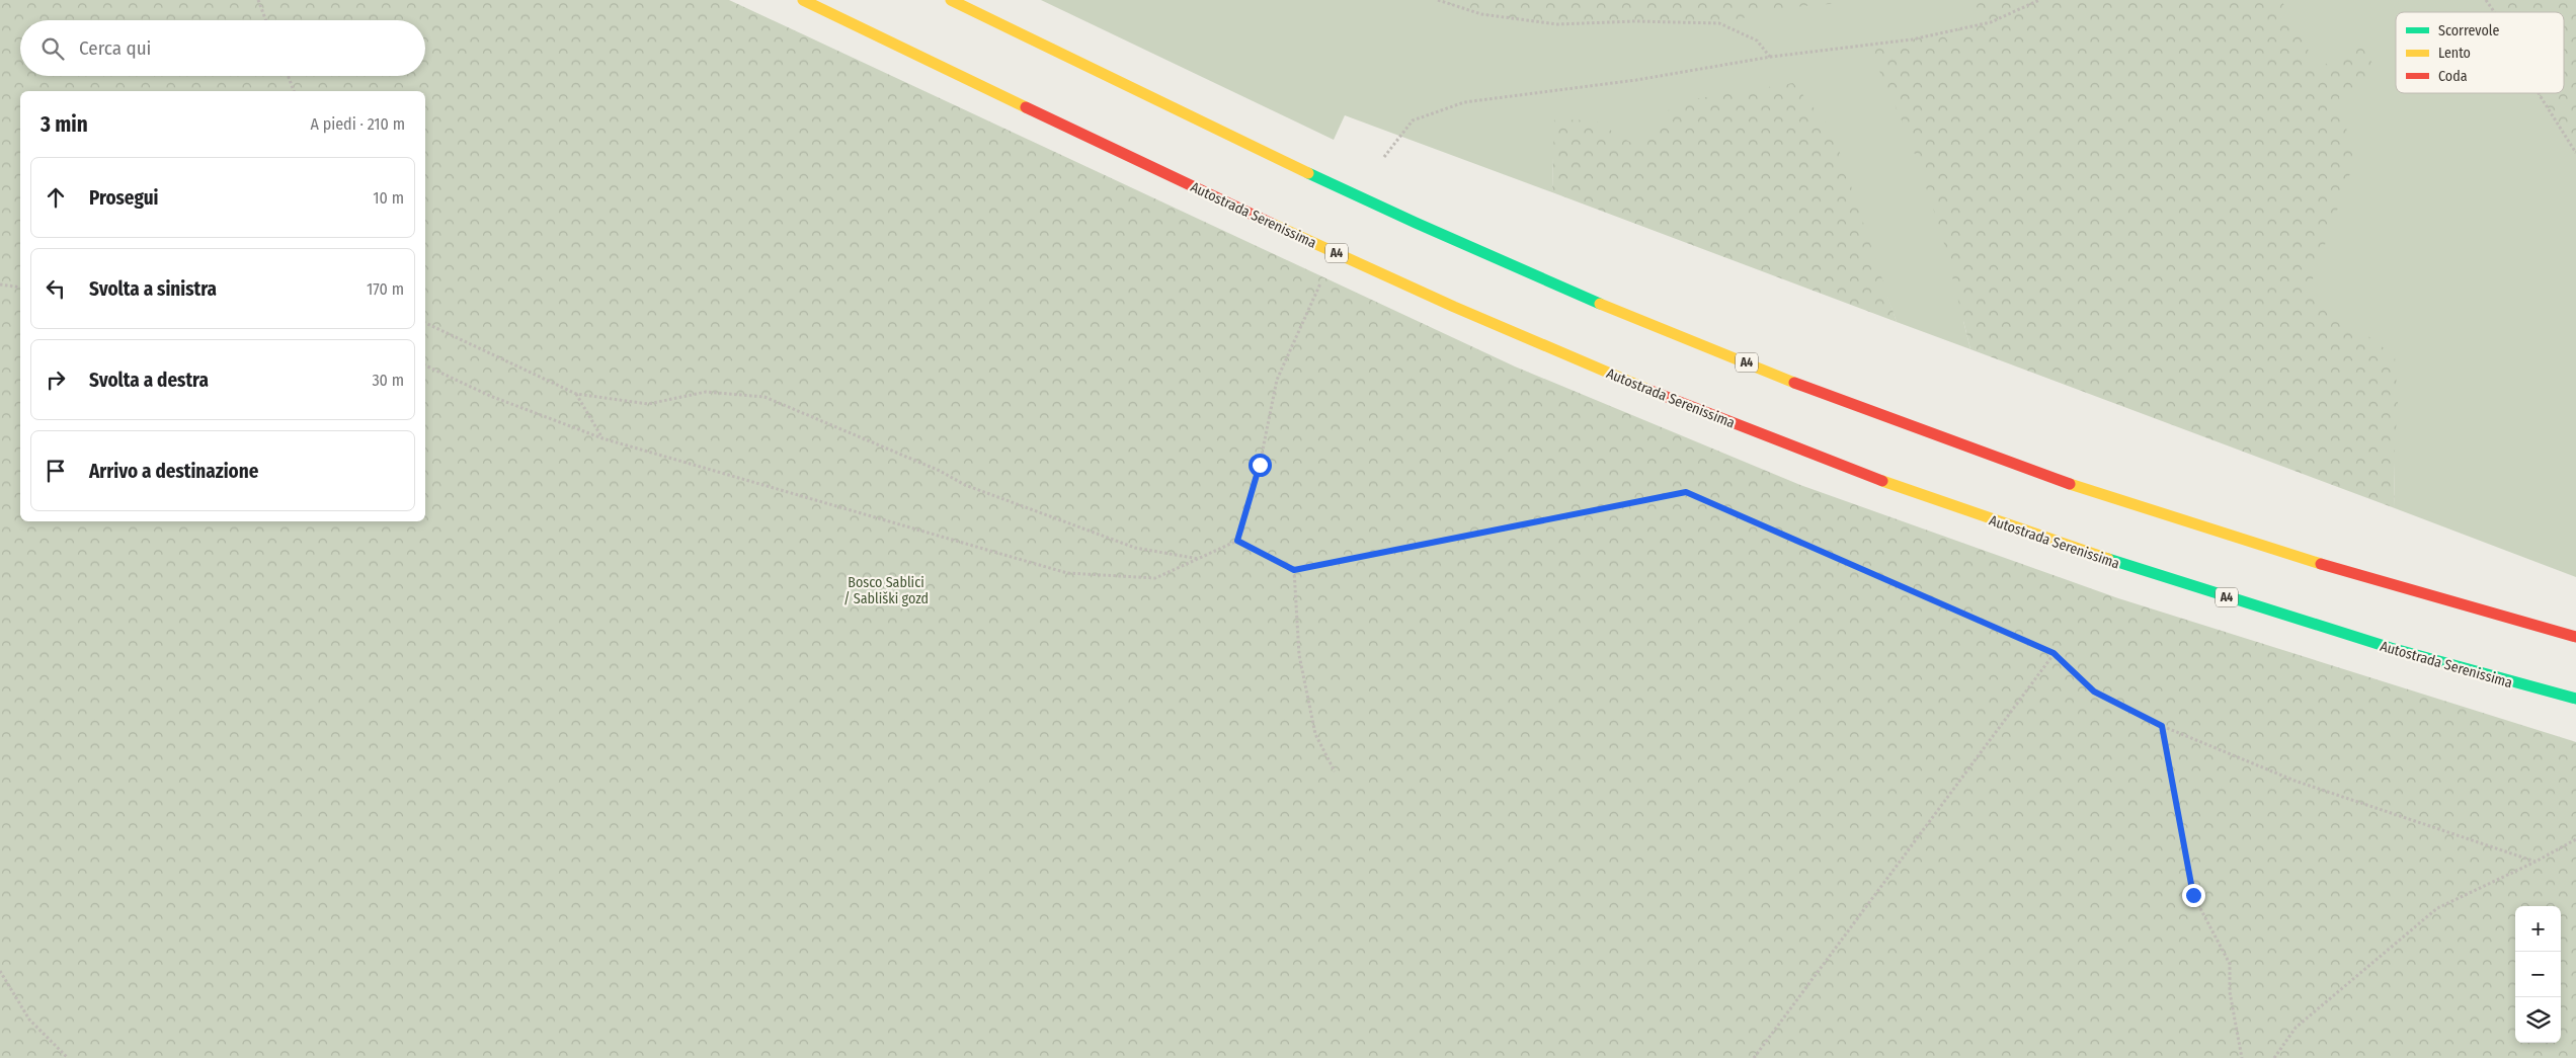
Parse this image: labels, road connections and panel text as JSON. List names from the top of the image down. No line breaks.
{"streets":{"highway":["Autostrada Serenissima","A4"]},"parks":["Bosco Sablici / Sabliški gozd"],"legend":["Scorrevole","Lento","Coda"],"page":{"search":"Cerca qui","heading":["3 min","A piedi · 210 m"],"list":[["Prosegui","10 m"],["Svolta a sinistra","170 m"],["Svolta a destra","30 m"],"Arrivo a destinazione"],"map_buttons":["+","−"]}}
